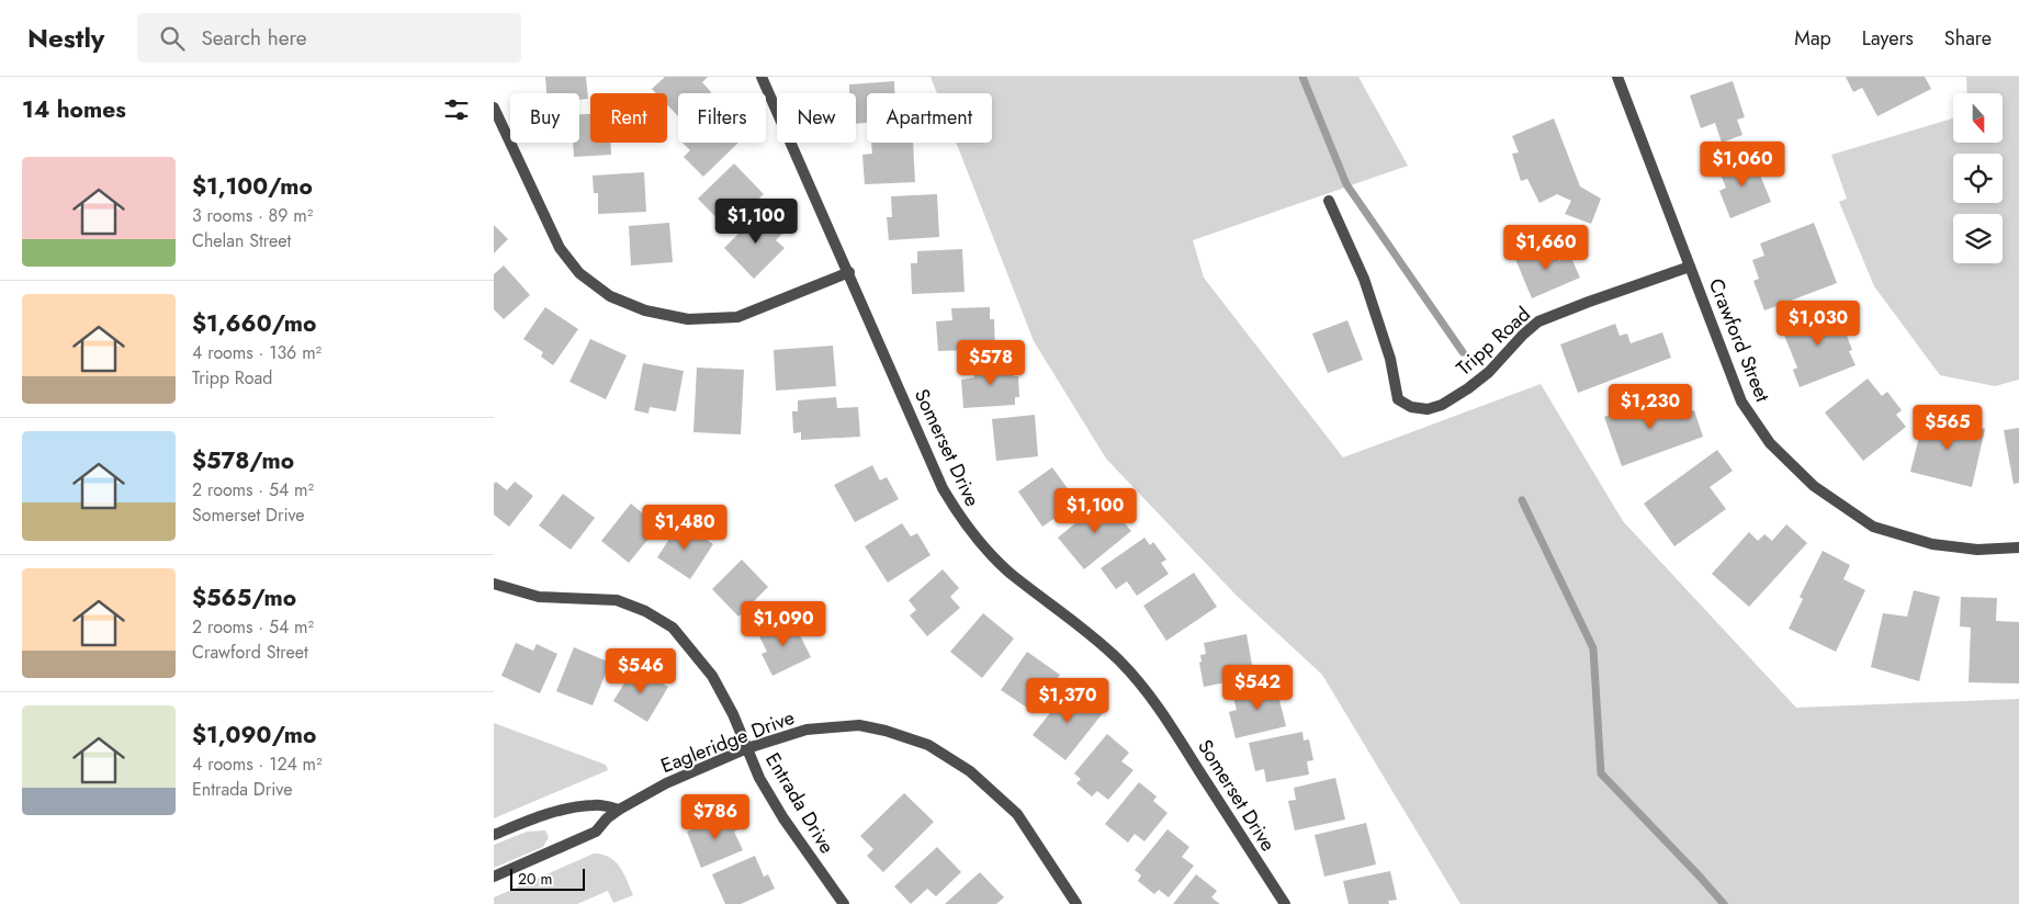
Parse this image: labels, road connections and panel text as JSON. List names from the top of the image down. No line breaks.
{"streets":{"street":["Crawford Street","Tripp Road","Somerset Drive","Eagleridge Drive","Entrada Drive"]},"crossings":[["Crawford Street","Tripp Road"],["Eagleridge Drive","Entrada Drive"]],"scale_bar":"20 m","north":"bottom","page":{"header":"Nestly","search":"Search here","nav":["Map","Layers","Share"],"heading":"14 homes","chip":["Buy","Rent","Filters","New","Apartment"],"price":["$1,060","$1,100","$1,660","$1,030","$578","$1,230","$565","$1,100","$1,480","$1,090","$546","$542","$1,370","$786"],"list":[{"name":"$1,100/mo","note":"3 rooms · 89 m² · Chelan Street"},{"name":"$1,660/mo","note":"4 rooms · 136 m² · Tripp Road"},{"name":"$578/mo","note":"2 rooms · 54 m² · Somerset Drive"},{"name":"$565/mo","note":"2 rooms · 54 m² · Crawford Street"},{"name":"$1,090/mo","note":"4 rooms · 124 m² · Entrada Drive"}],"scale":"20 m"}}
